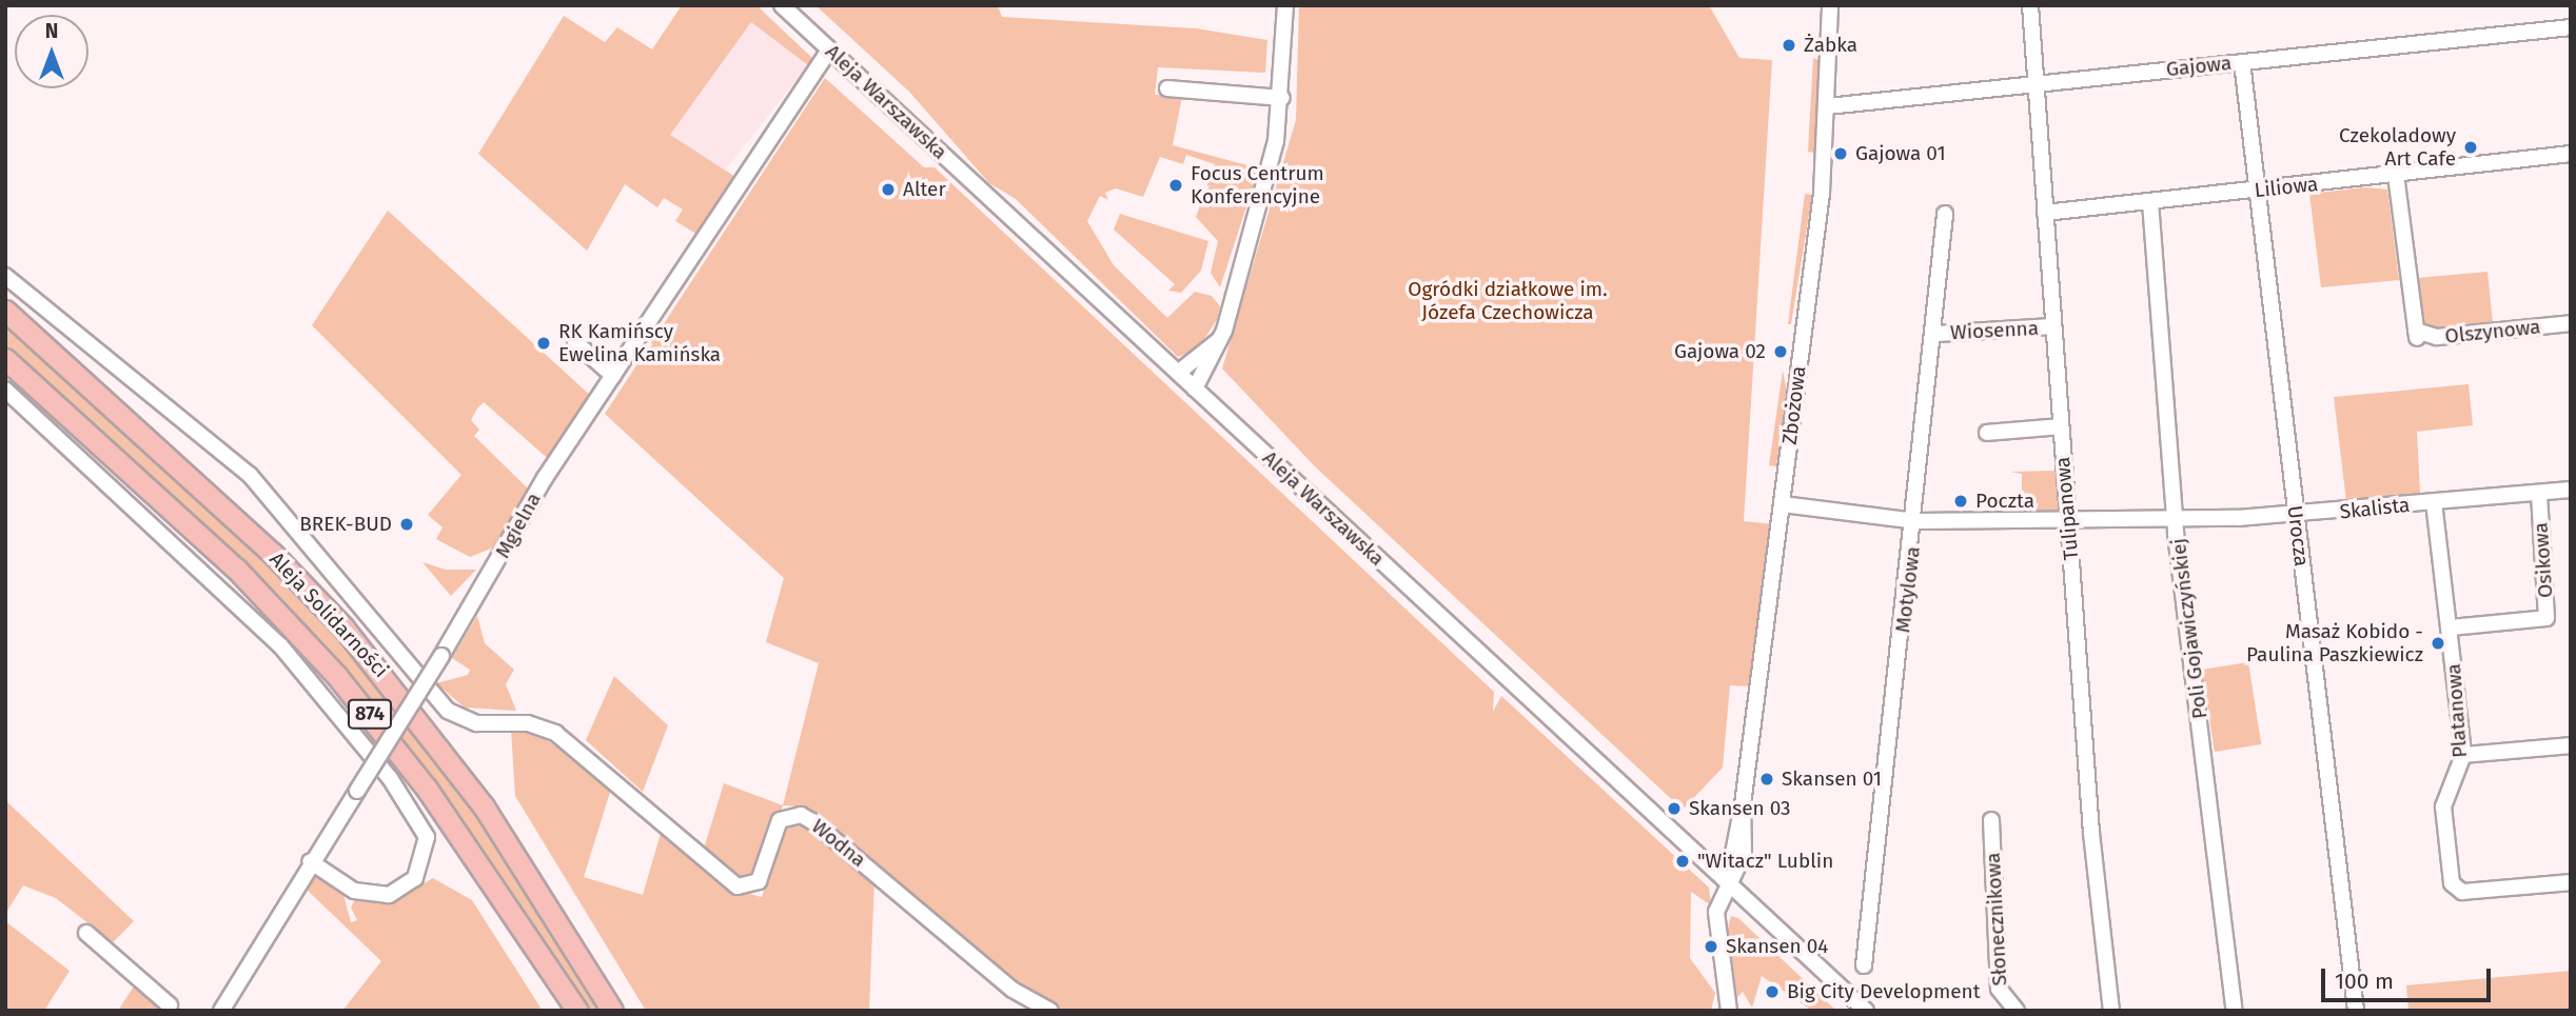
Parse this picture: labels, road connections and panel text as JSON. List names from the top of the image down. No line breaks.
{"streets":{"main road":["Aleja Solidarności","874"],"street":["Gajowa","Aleja Warszawska","Liliowa","Wiosenna","Olszynowa","Zbożowa","Tulipanowa","Skalista","Mgielna","Urocza","Osikowa","Motylowa","Poli Gojawiczyńskiej","Platanowa","Wodna","Słonecznikowa"]},"crossings":[["Gajowa","Zbożowa"],["Gajowa","Tulipanowa"],["Gajowa","Urocza"],["Aleja Warszawska","Zbożowa"],["Aleja Warszawska","Mgielna"],["Liliowa","Olszynowa"],["Liliowa","Tulipanowa"],["Liliowa","Urocza"],["Liliowa","Poli Gojawiczyńskiej"],["Wiosenna","Tulipanowa"],["Wiosenna","Motylowa"],["Zbożowa","Skalista"],["Tulipanowa","Skalista"],["Skalista","Urocza"],["Skalista","Osikowa"],["Skalista","Motylowa"],["Skalista","Poli Gojawiczyńskiej"],["Skalista","Platanowa"],["Osikowa","Platanowa"]],"parks":["Ogródki działkowe im. Józefa Czechowicza"],"places":["Żabka","Czekoladowy Art Cafe","Gajowa 01","Focus Centrum Konferencyjne","Alter","RK Kamińscy Ewelina Kamińska","Gajowa 02","Poczta","BREK-BUD","Masaż Kobido - Paulina Paszkiewicz","Skansen 01","Skansen 03","\"Witacz\" Lublin","Skansen 04","Big City Development"],"scale_bar":"100 m","north":"top"}
